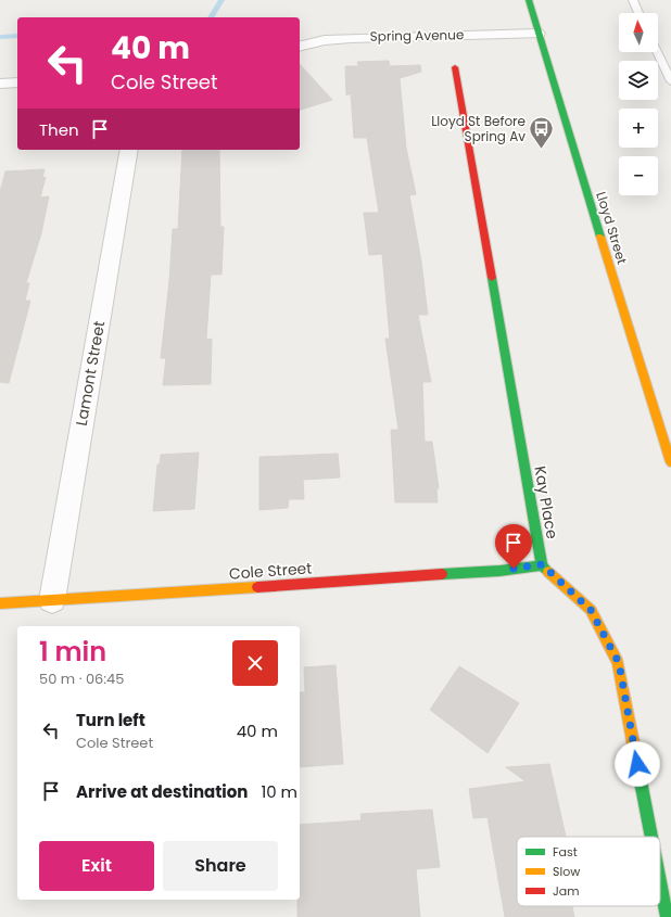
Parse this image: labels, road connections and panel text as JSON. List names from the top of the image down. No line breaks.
{"streets":{"street":["Spring Avenue","Lloyd Street","Lamont Street","Kay Place","Cole Street"]},"crossings":[["Spring Avenue","Lloyd Street"],["Lamont Street","Cole Street"],["Kay Place","Cole Street"]],"places":{"bus stop":["Lloyd St Before Spring Av"]},"legend":["Fast","Slow","Jam"],"north":"top","page":{"map_buttons":["+","−"],"turn":["40 m","Cole Street"],"then":"Then","heading":["1 min","50 m · 06:45"],"list":[{"name":"Turn left","note":"Cole Street","value":"40 m"},{"name":"Arrive at destination","value":"10 m"}],"buttons":["Exit","Share"]}}
